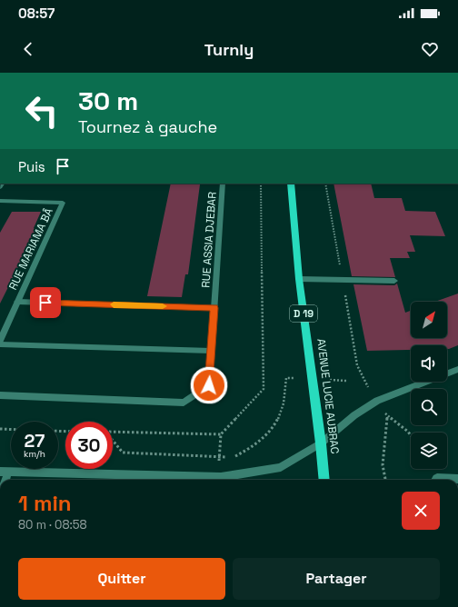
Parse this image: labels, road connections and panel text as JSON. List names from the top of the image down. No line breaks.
{"streets":{"main road":["D 19","AVENUE LUCIE AUBRAC"],"street":["RUE ASSIA DJEBAR","RUE MARIAMA BÂ"]},"north":"top right","page":{"status":"08:57","header":"Turnly","turn":["30 m","Tournez à gauche"],"then":"Puis","speed":"27 km/h","limit":"30","heading":["1 min","80 m · 08:58"],"buttons":["Quitter","Partager"]}}
